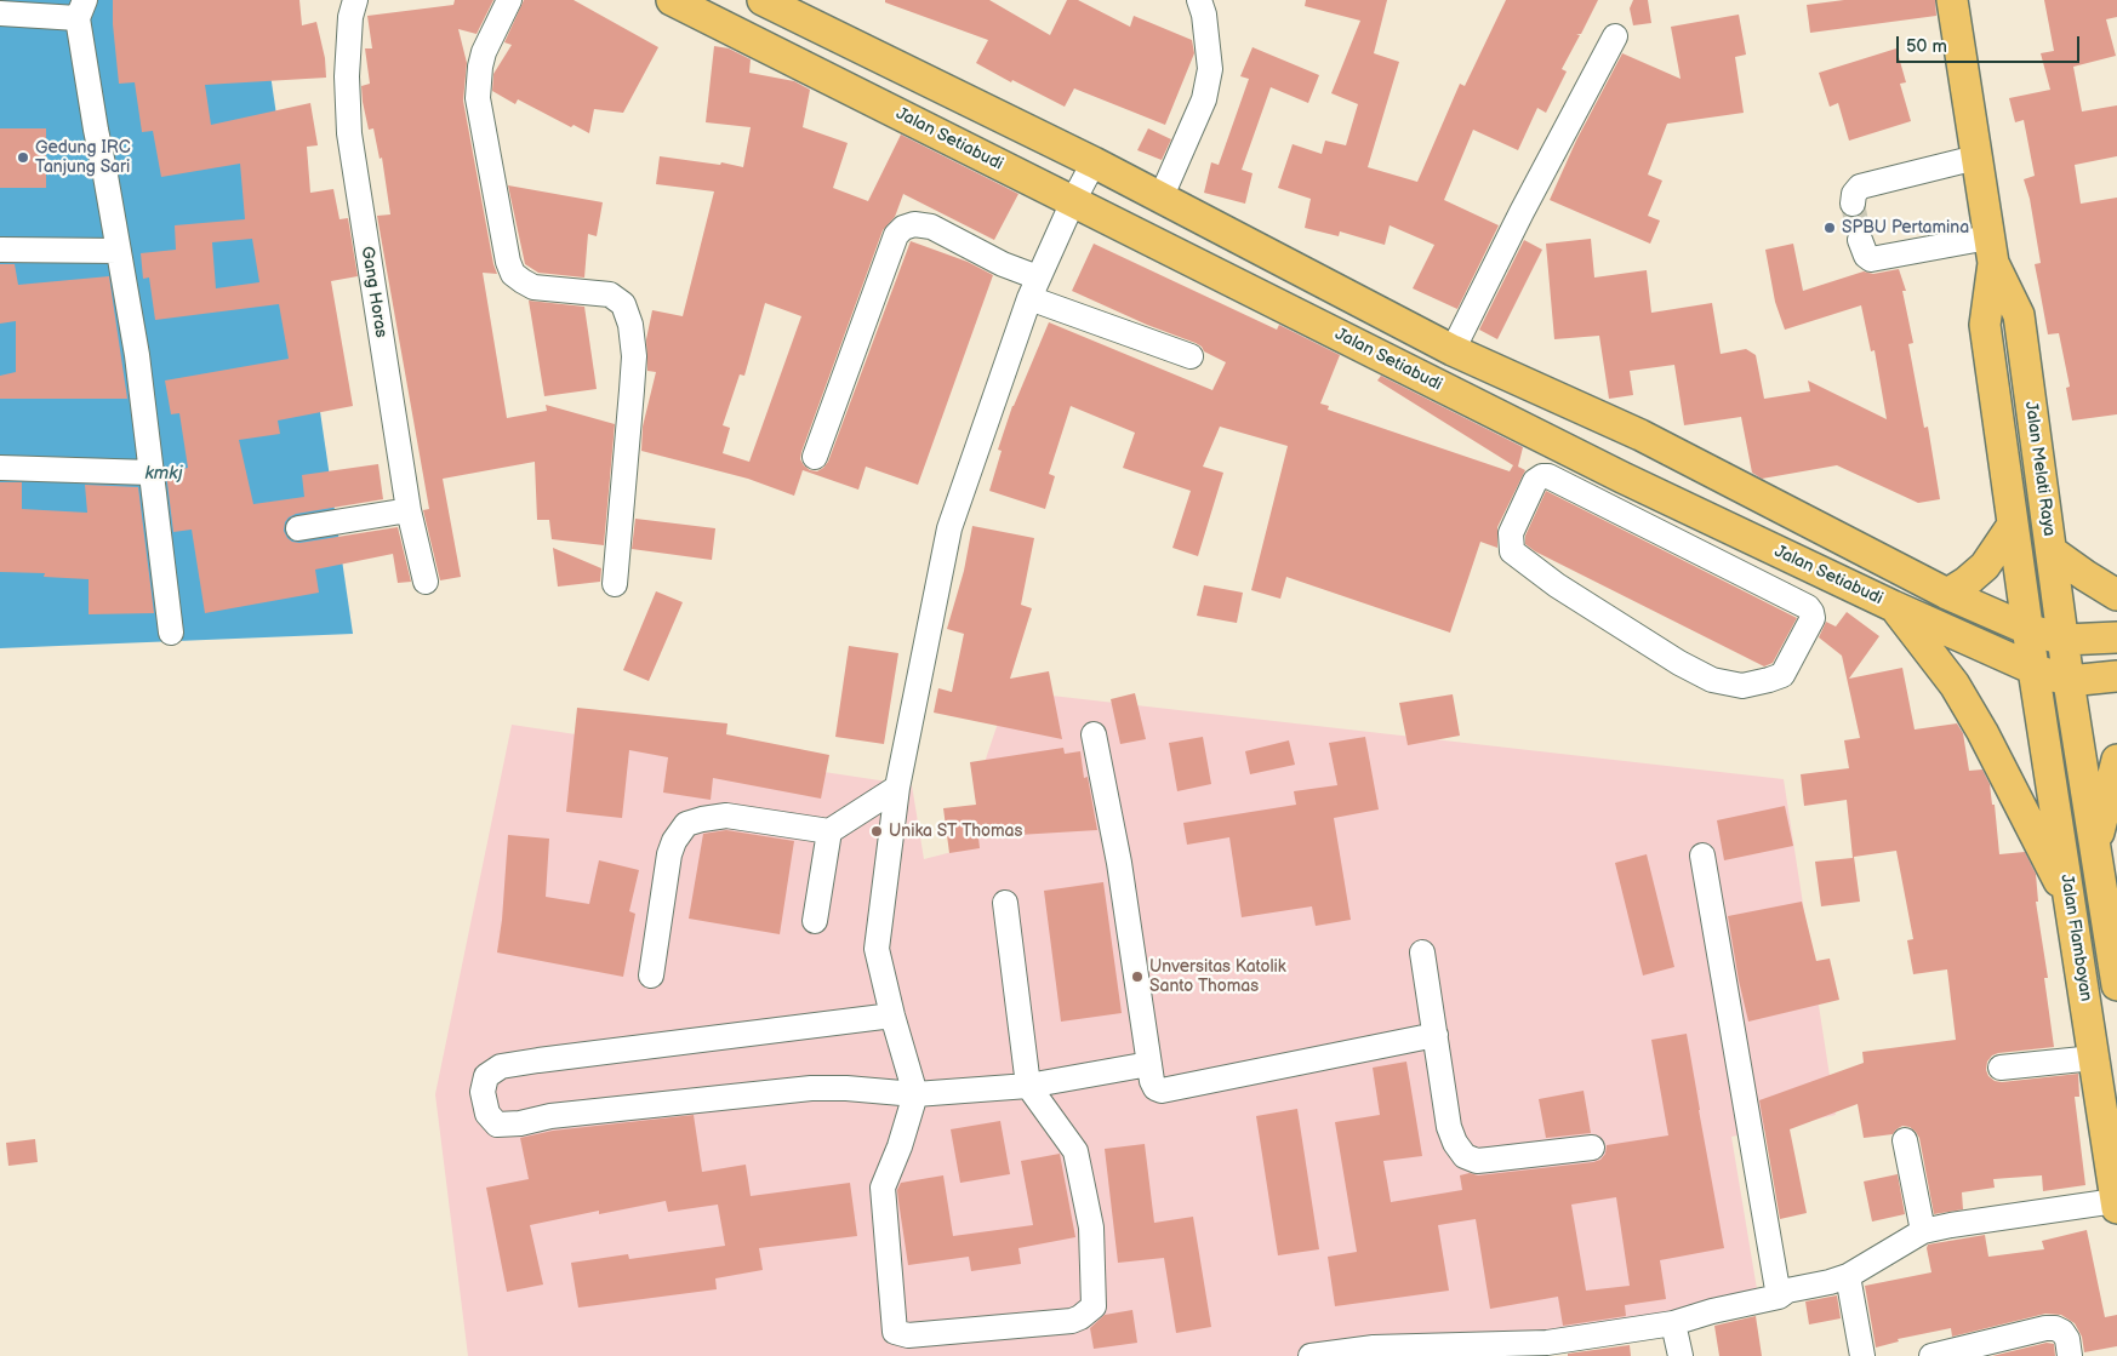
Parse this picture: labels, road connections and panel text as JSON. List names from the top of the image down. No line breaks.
{"streets":{"main road":["Jalan Setiabudi","Jalan Melati Raya","Jalan Flamboyan"],"street":["Gang Horas"]},"crossings":[["Jalan Setiabudi","Jalan Melati Raya"],["Jalan Setiabudi","Jalan Flamboyan"],["Jalan Melati Raya","Jalan Flamboyan"]],"water":["kmkj"],"places":["Gedung IRC Tanjung Sari","SPBU Pertamina","Unika ST Thomas","Unversitas Katolik Santo Thomas"],"scale_bar":"50 m"}
